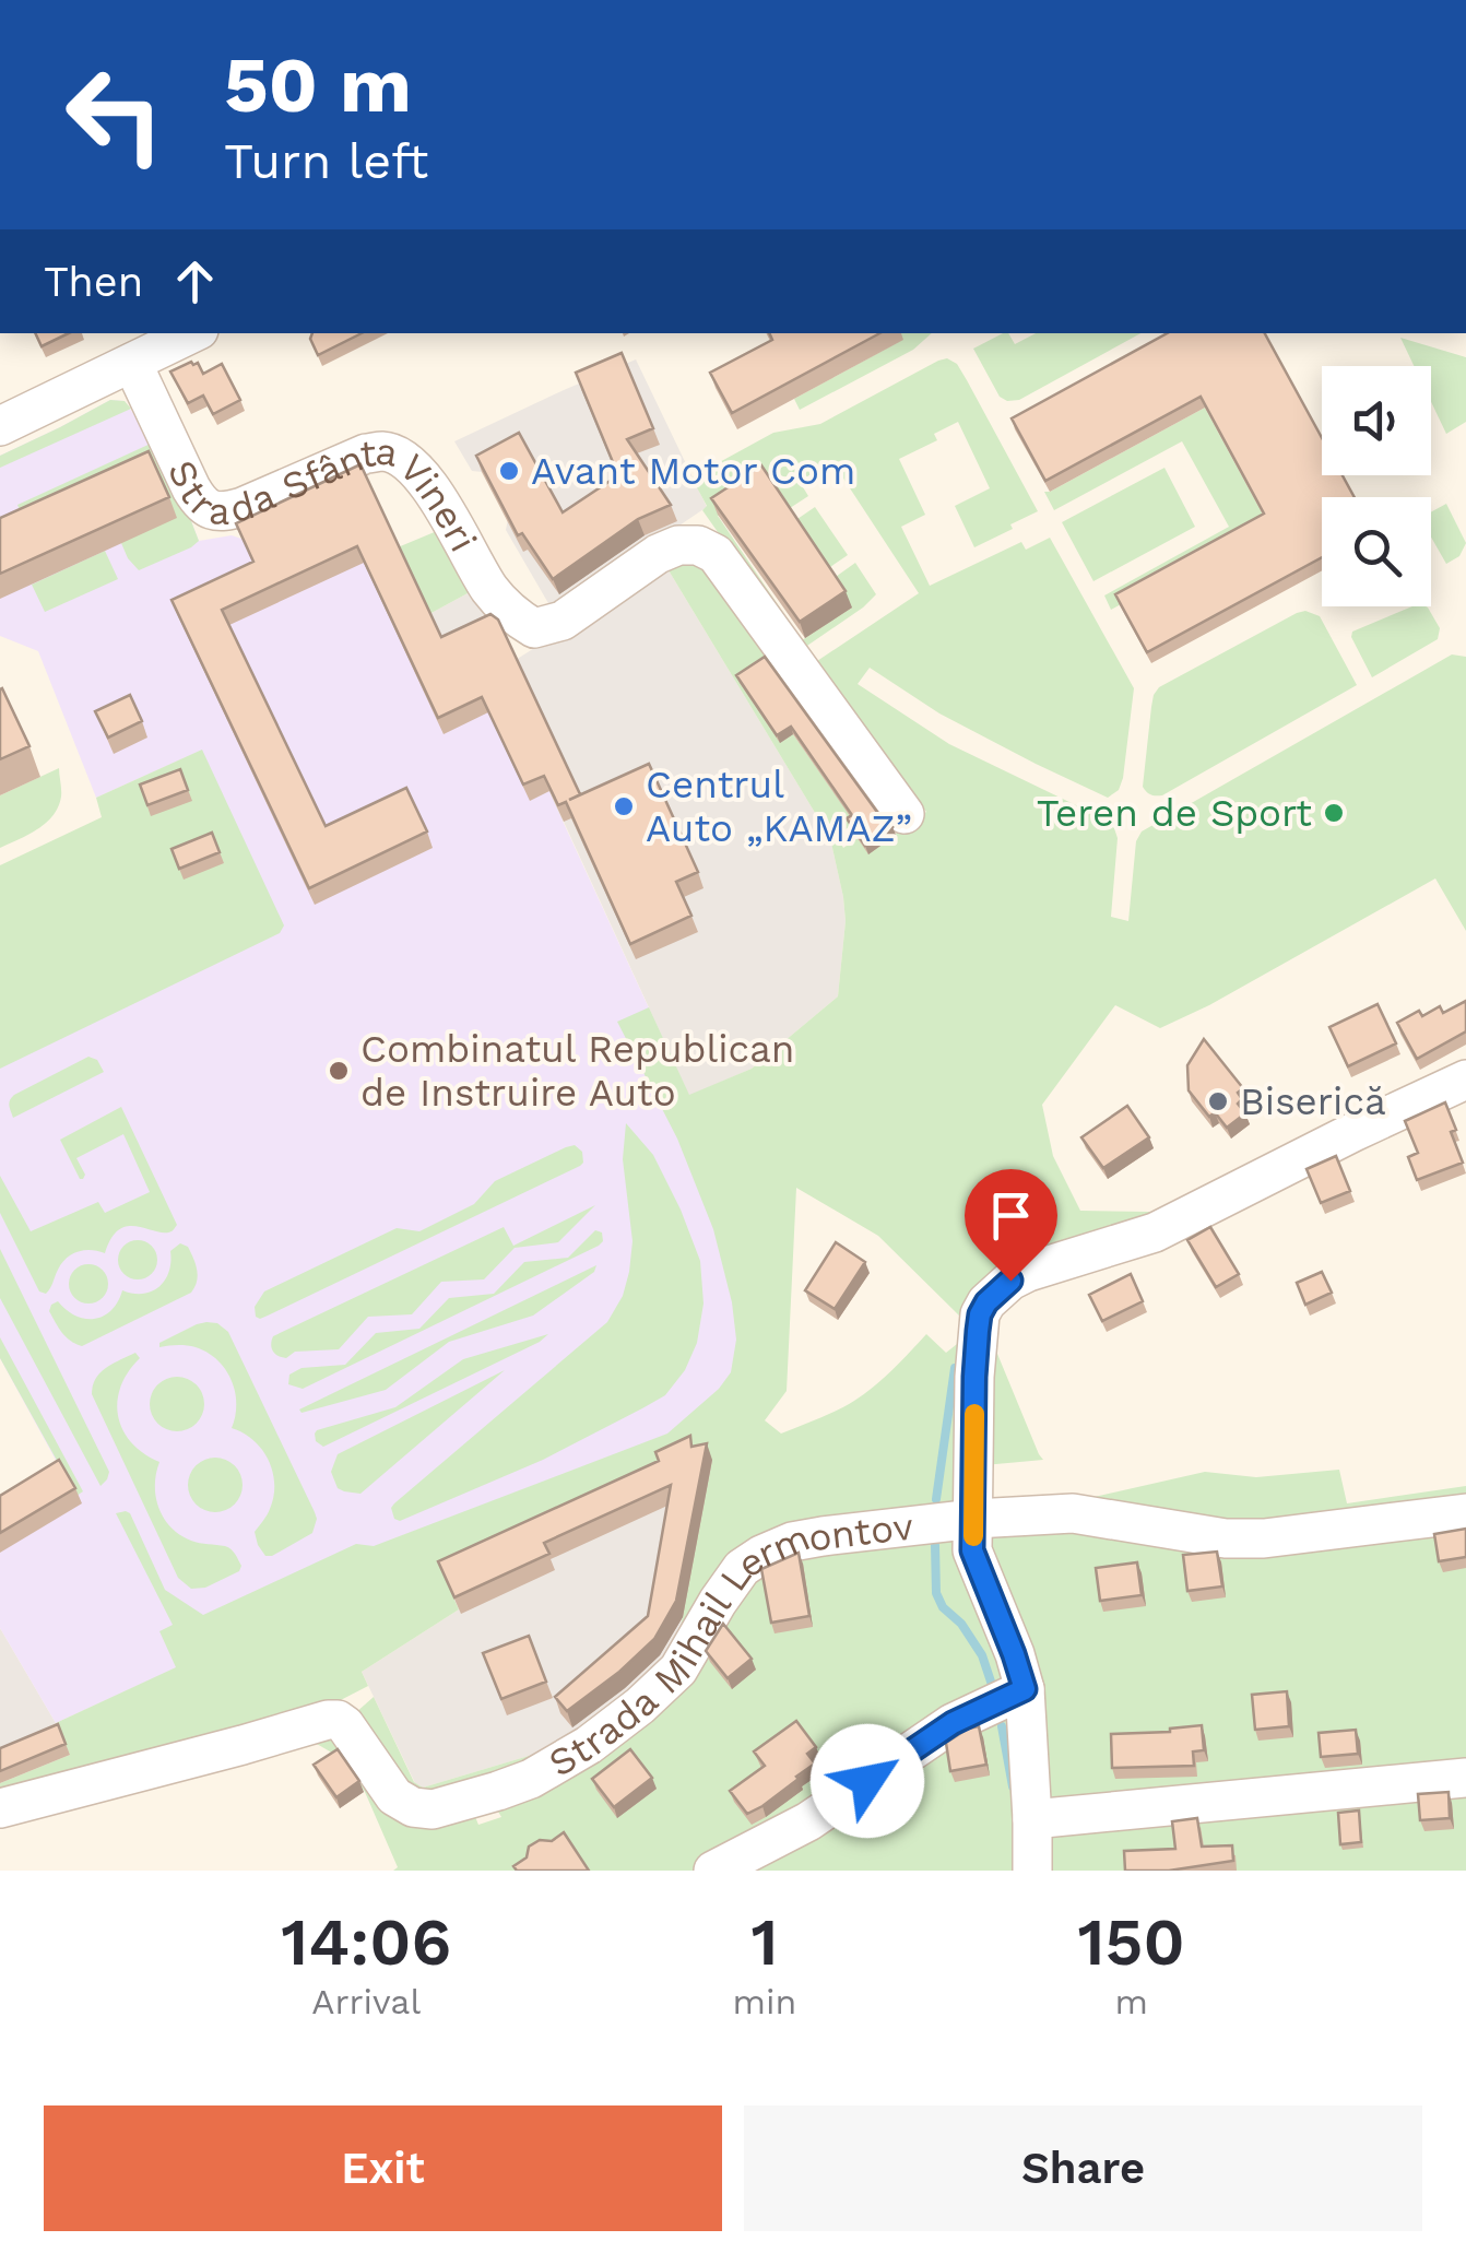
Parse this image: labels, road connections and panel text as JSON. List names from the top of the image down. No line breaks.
{"streets":{"street":["Strada Sfânta Vineri","Strada Mihail Lermontov"]},"places":["Avant Motor Com","Centrul Auto „KAMAZ”","Teren de Sport","Combinatul Republican de Instruire Auto","Biserică"],"page":{"turn":["50 m","Turn left"],"then":"Then","eta":["14:06","Arrival","1","min","150","m"],"buttons":["Exit","Share"]}}
